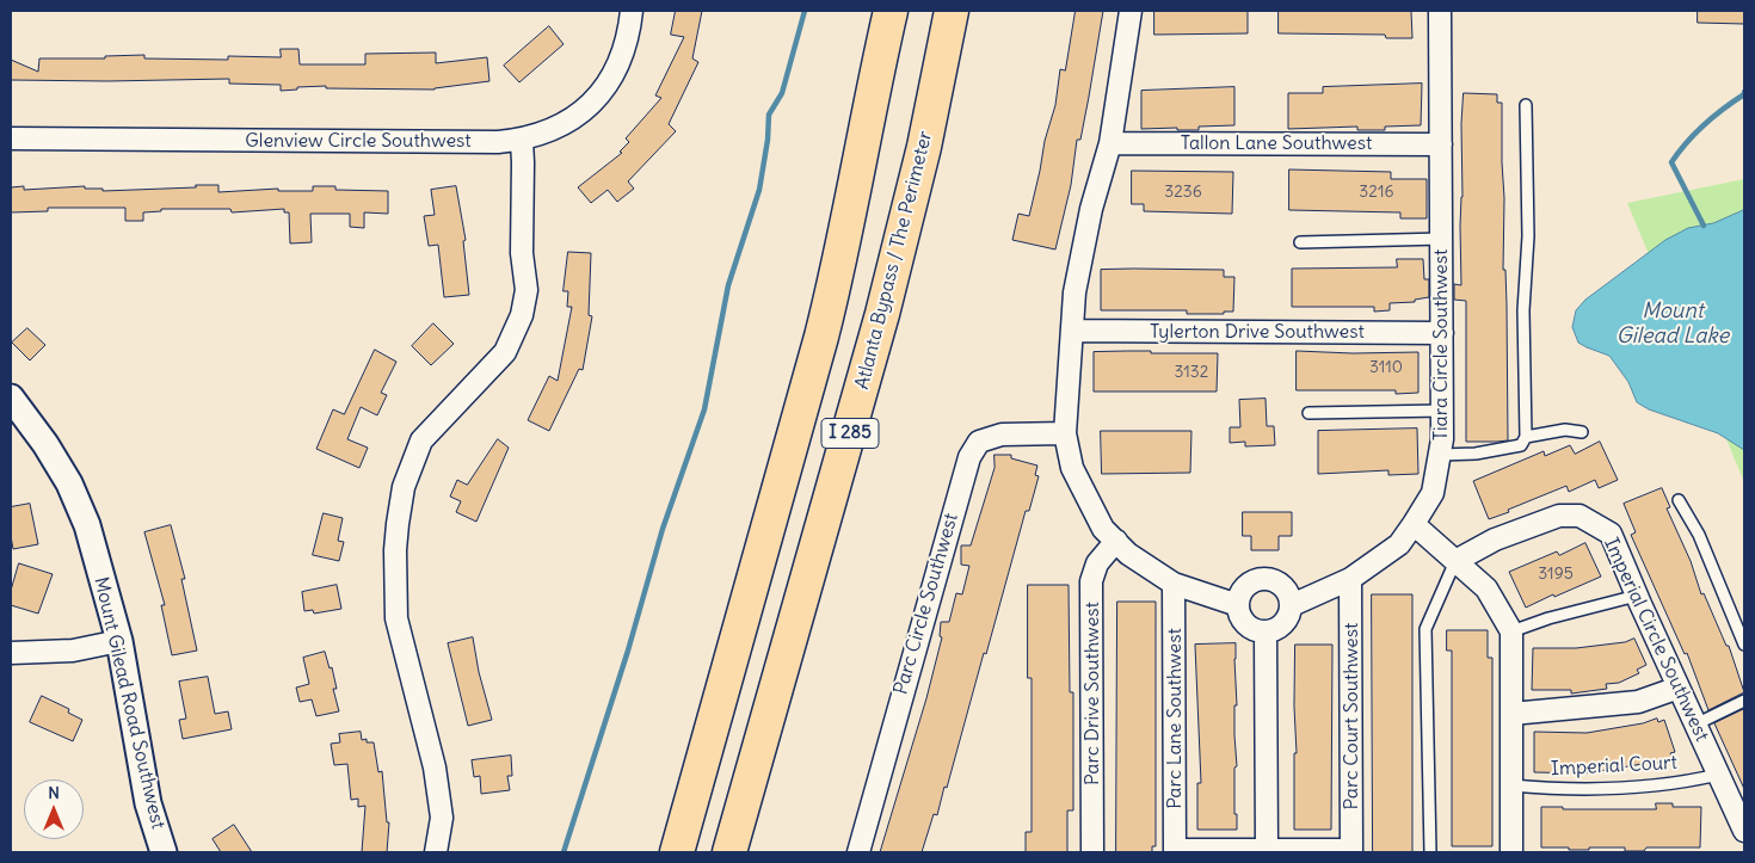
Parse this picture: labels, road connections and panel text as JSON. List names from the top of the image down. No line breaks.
{"streets":{"highway":["Atlanta Bypass / The Perimeter","I 285"],"street":["Glenview Circle Southwest","Tallon Lane Southwest","Tylerton Drive Southwest","Tiara Circle Southwest","Parc Circle Southwest","Imperial Circle Southwest","Parc Drive Southwest","Mount Gilead Road Southwest","Parc Court Southwest","Parc Lane Southwest"],"lane":["Imperial Court"]},"crossings":[["Tallon Lane Southwest","Tiara Circle Southwest"],["Tylerton Drive Southwest","Tiara Circle Southwest"],["Tiara Circle Southwest","Parc Court Southwest"],["Imperial Circle Southwest","Imperial Court"]],"water":["Mount Gilead Lake"],"house_numbers":["3236","3216","3110","3132","3195"],"north":"top"}
